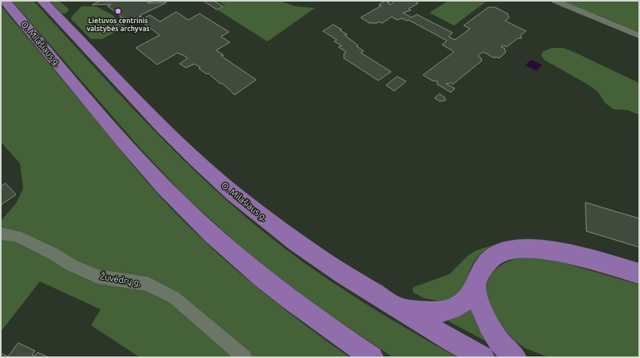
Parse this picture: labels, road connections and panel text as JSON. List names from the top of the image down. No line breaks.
{"streets":{"main road":["O. Milašiaus g."],"street":["Žuvėdrų g."]},"places":["Lietuvos centrinis valstybės archyvas"]}
